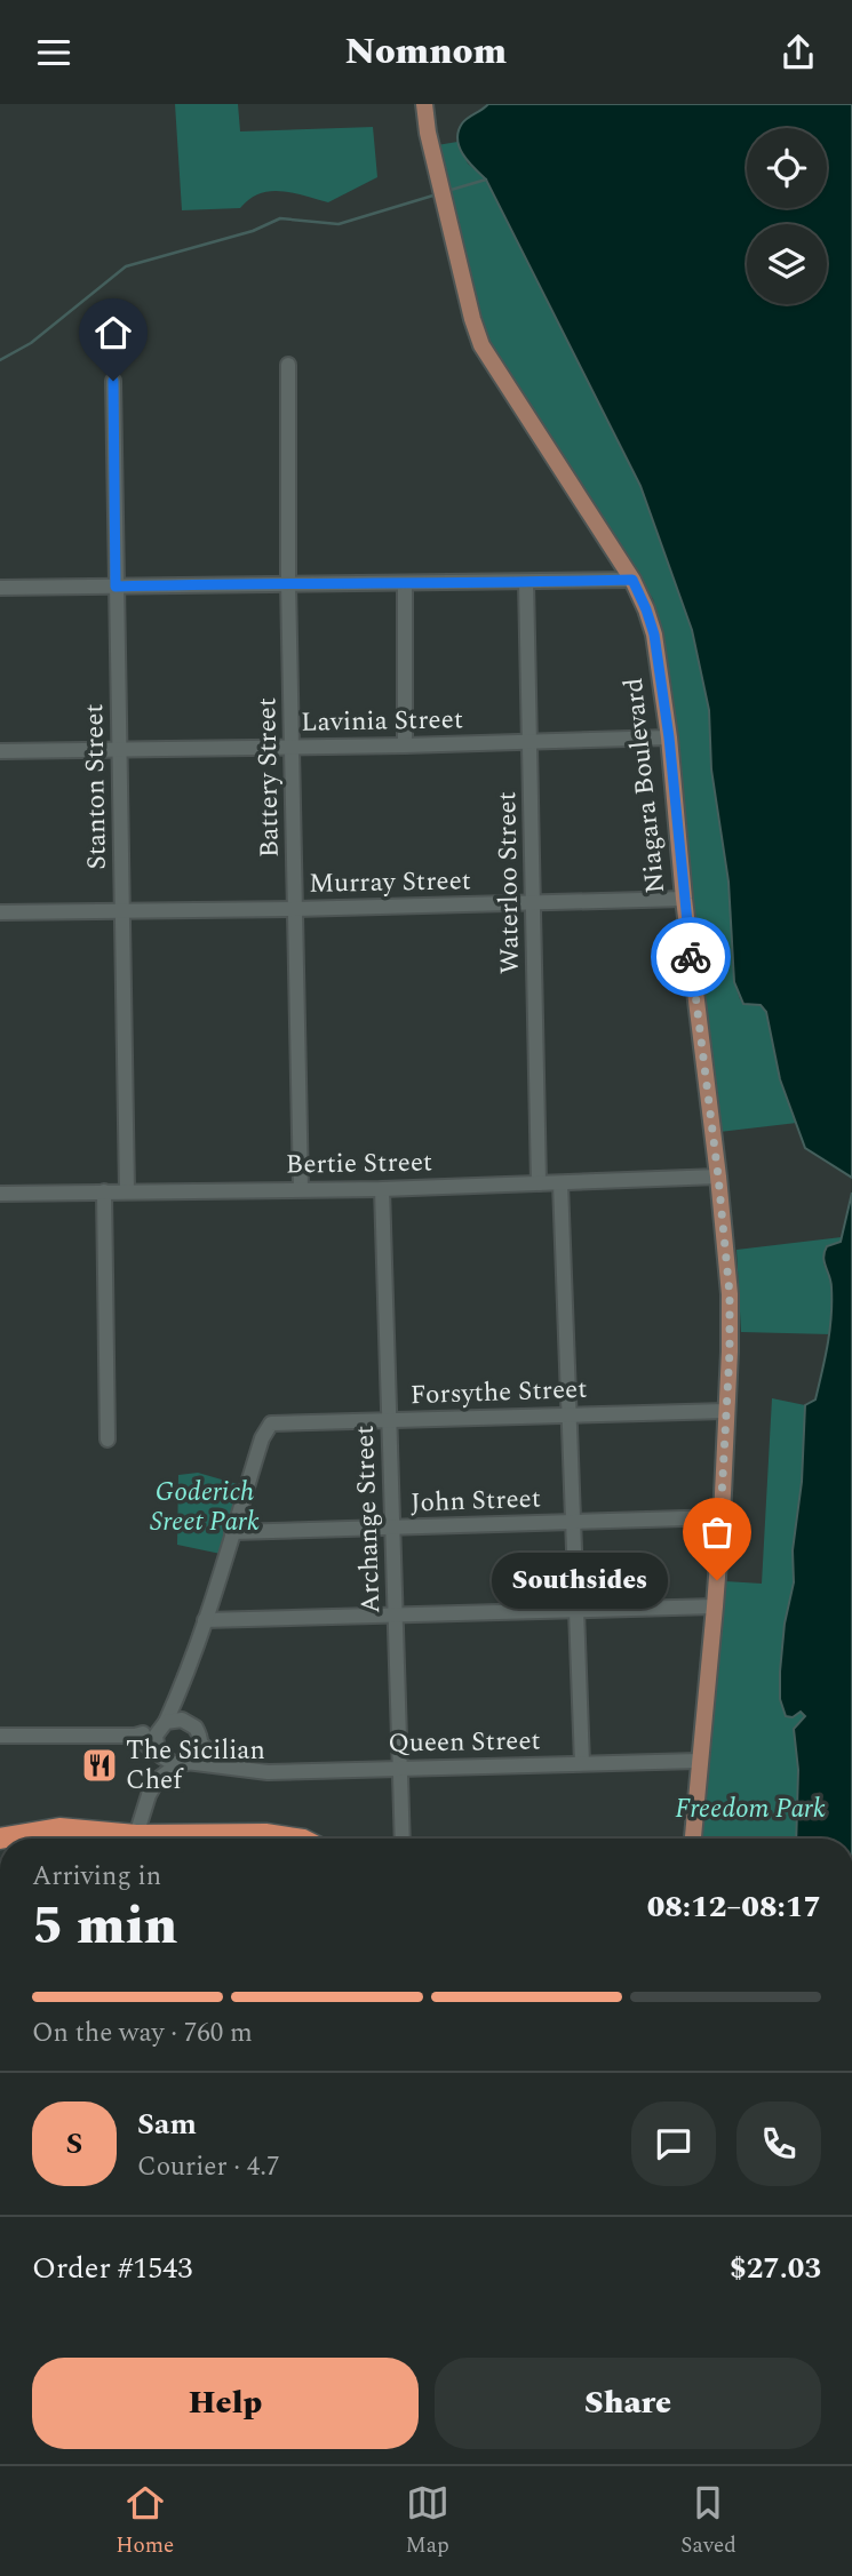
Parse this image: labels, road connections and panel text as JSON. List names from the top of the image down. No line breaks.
{"streets":{"main road":["Niagara Boulevard"],"street":["Lavinia Street","Battery Street","Stanton Street","Murray Street","Waterloo Street","Bertie Street","Forsythe Street","John Street","Archange Street","Queen Street"]},"crossings":[["Lavinia Street","Battery Street"],["Lavinia Street","Niagara Boulevard"],["Lavinia Street","Stanton Street"],["Lavinia Street","Waterloo Street"],["Battery Street","Murray Street"],["Battery Street","Bertie Street"],["Niagara Boulevard","Murray Street"],["Niagara Boulevard","Bertie Street"],["Niagara Boulevard","Forsythe Street"],["Niagara Boulevard","John Street"],["Niagara Boulevard","Queen Street"],["Stanton Street","Murray Street"],["Stanton Street","Bertie Street"],["Murray Street","Waterloo Street"],["Waterloo Street","Bertie Street"],["Bertie Street","Archange Street"],["Forsythe Street","John Street"],["Forsythe Street","Archange Street"],["John Street","Archange Street"],["Archange Street","Queen Street"]],"parks":["Goderich Sreet Park","Freedom Park"],"places":{"other":["Southsides"],"restaurant":["The Sicilian Chef"]},"page":{"header":"Nomnom","bubble":"Southsides","heading":["5 min","Arriving in","08:12–08:17"],"panel":["Sam","Courier · 4.7","Order #1543","$27.03"],"bar":"On the way · 760 m","round":"S","buttons":["Help","Share"],"tabs":["Home","Map","Saved"]}}
